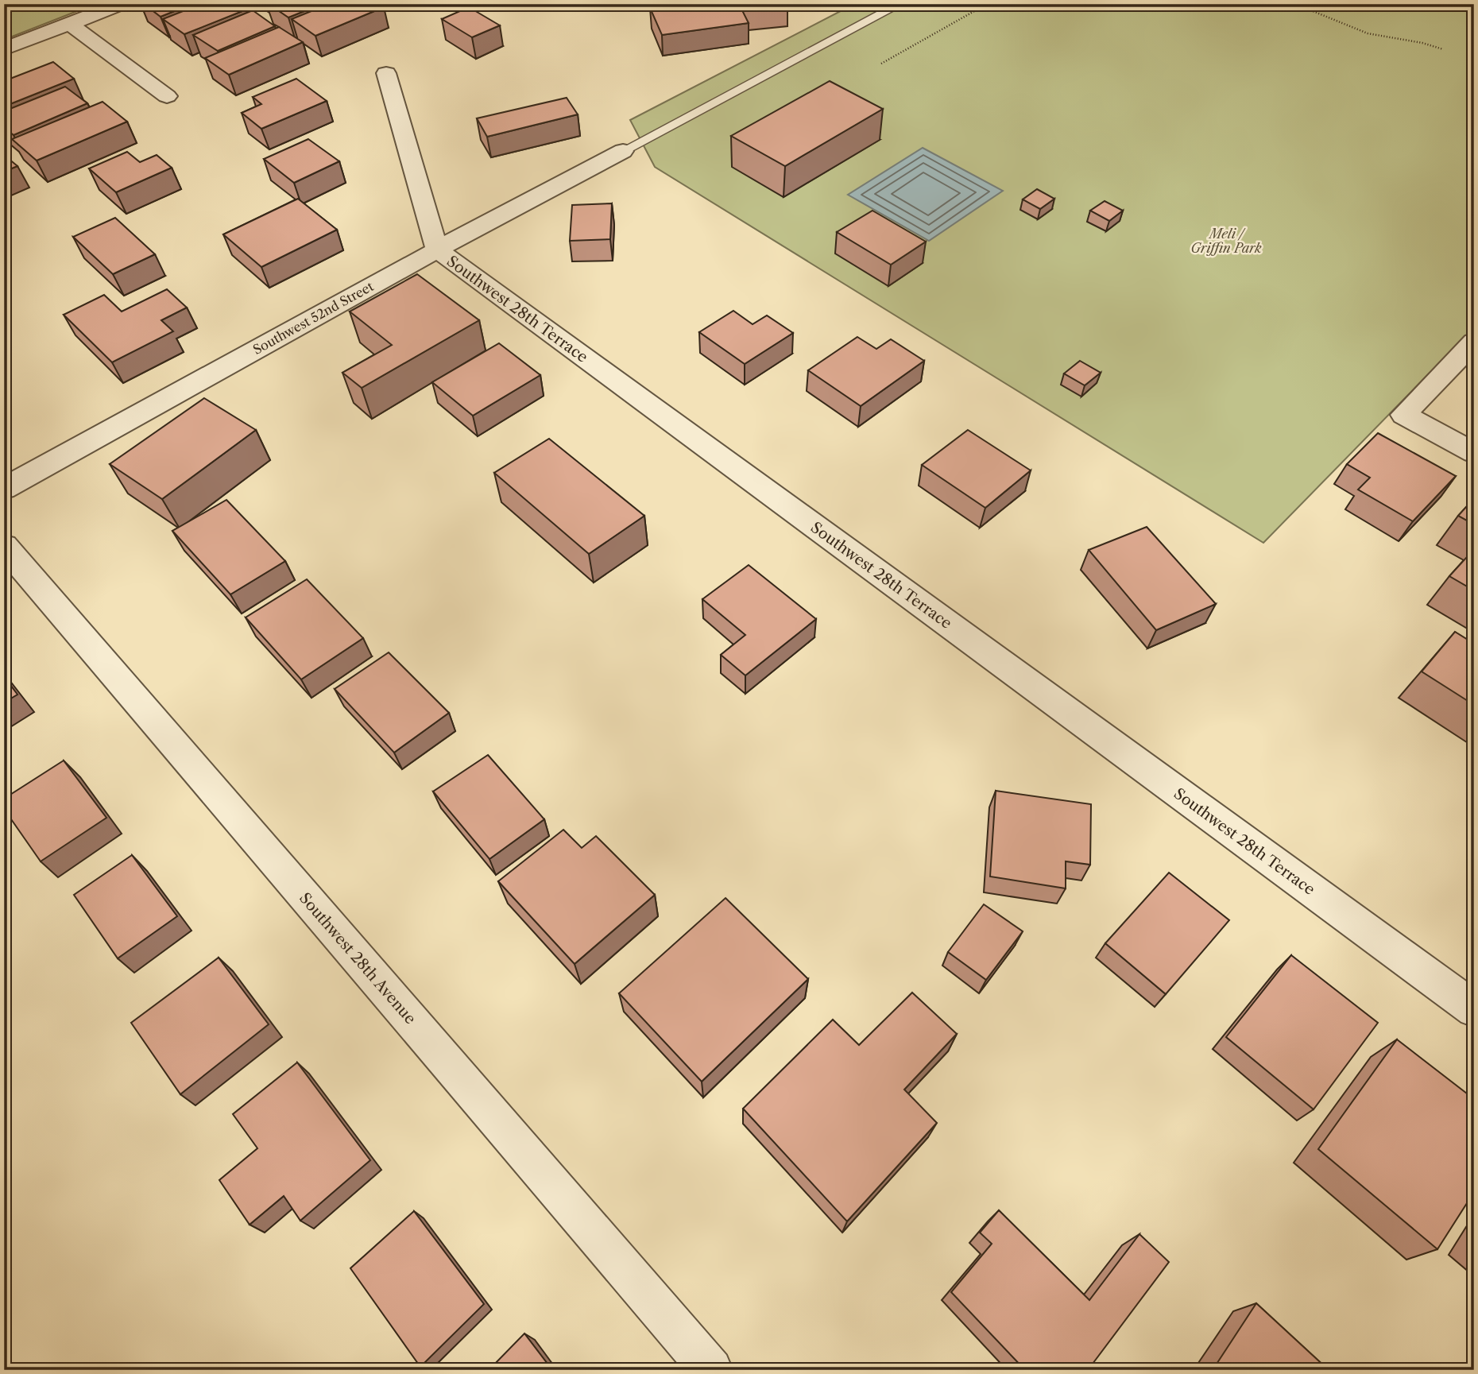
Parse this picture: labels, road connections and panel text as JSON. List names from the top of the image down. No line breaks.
{"streets":{"street":["Southwest 28th Terrace","Southwest 52nd Street","Southwest 28th Avenue"]},"crossings":[["Southwest 28th Terrace","Southwest 52nd Street"]],"parks":["Meli / Griffin Park"]}
